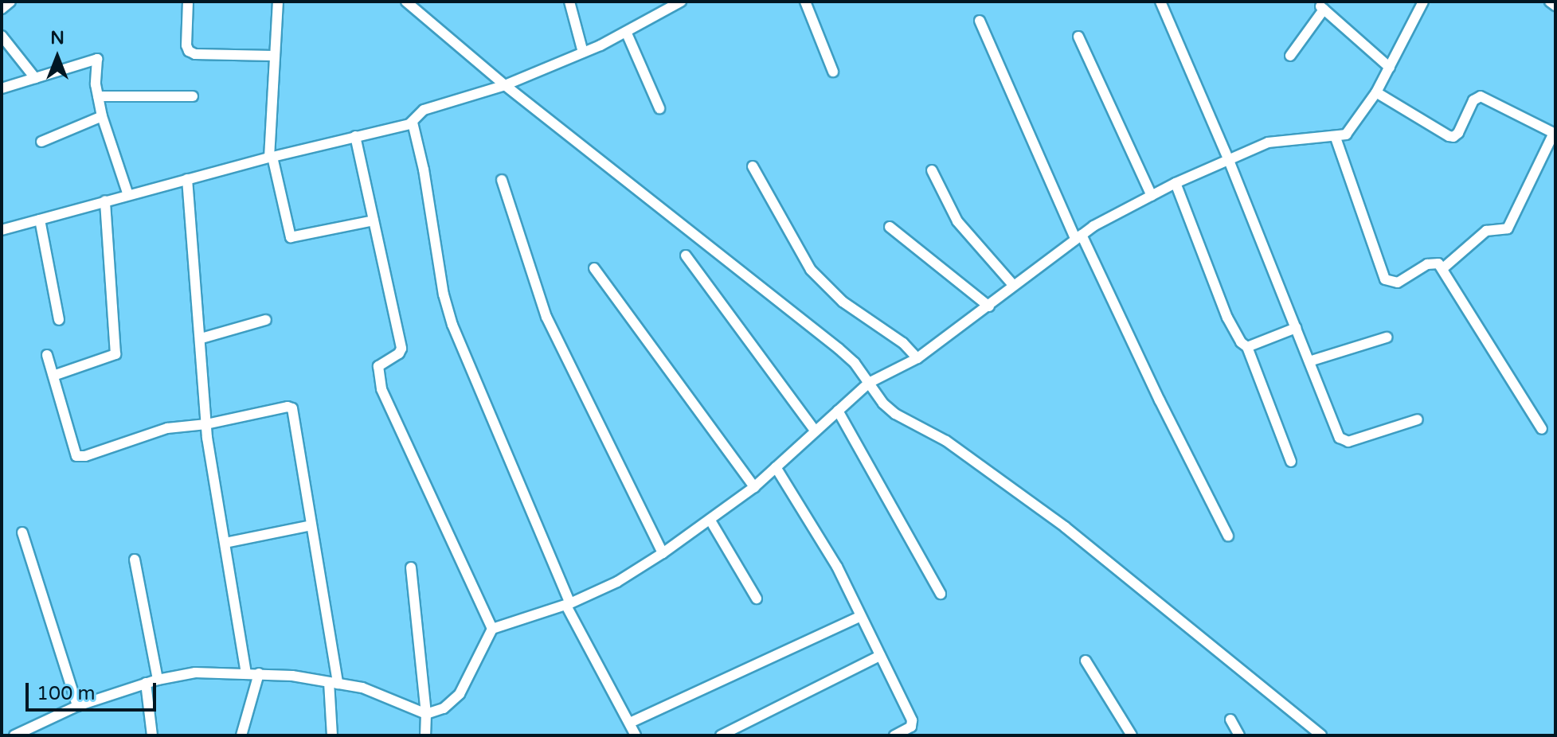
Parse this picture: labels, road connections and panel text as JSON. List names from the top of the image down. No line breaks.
{"scale_bar":"100 m","north":"top"}
